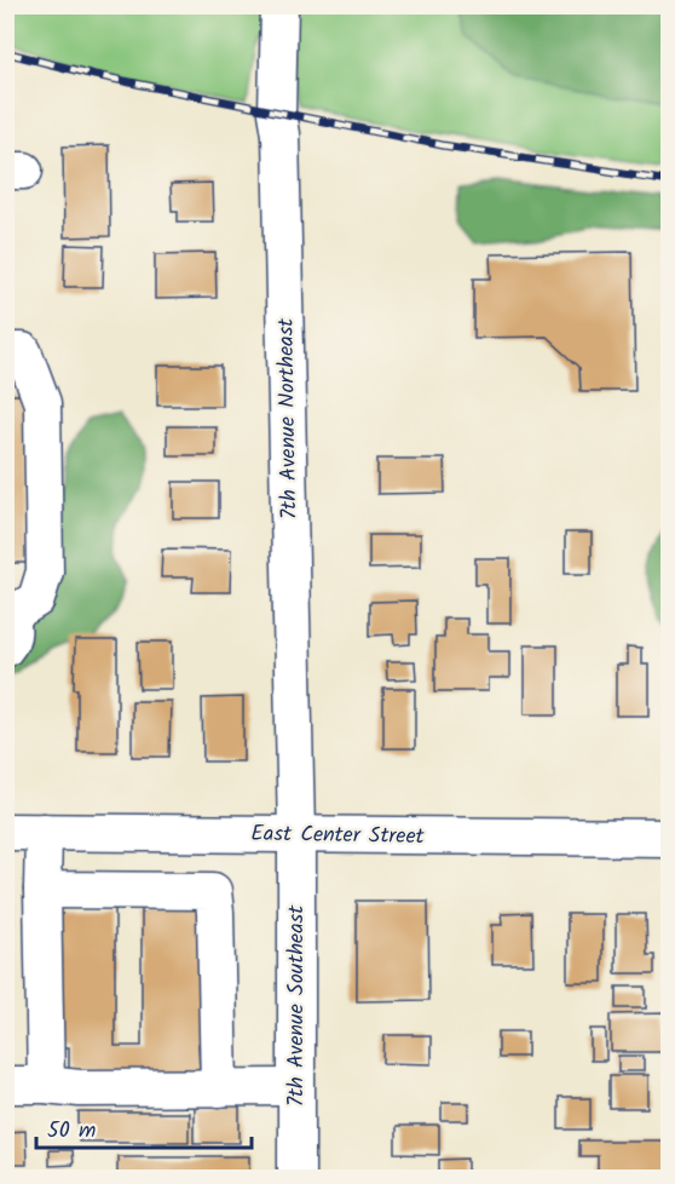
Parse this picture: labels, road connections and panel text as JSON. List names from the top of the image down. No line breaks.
{"streets":{"street":["7th Avenue Northeast","East Center Street","7th Avenue Southeast"]},"crossings":[["7th Avenue Northeast","East Center Street"],["7th Avenue Northeast","7th Avenue Southeast"],["East Center Street","7th Avenue Southeast"]],"scale_bar":"50 m"}
